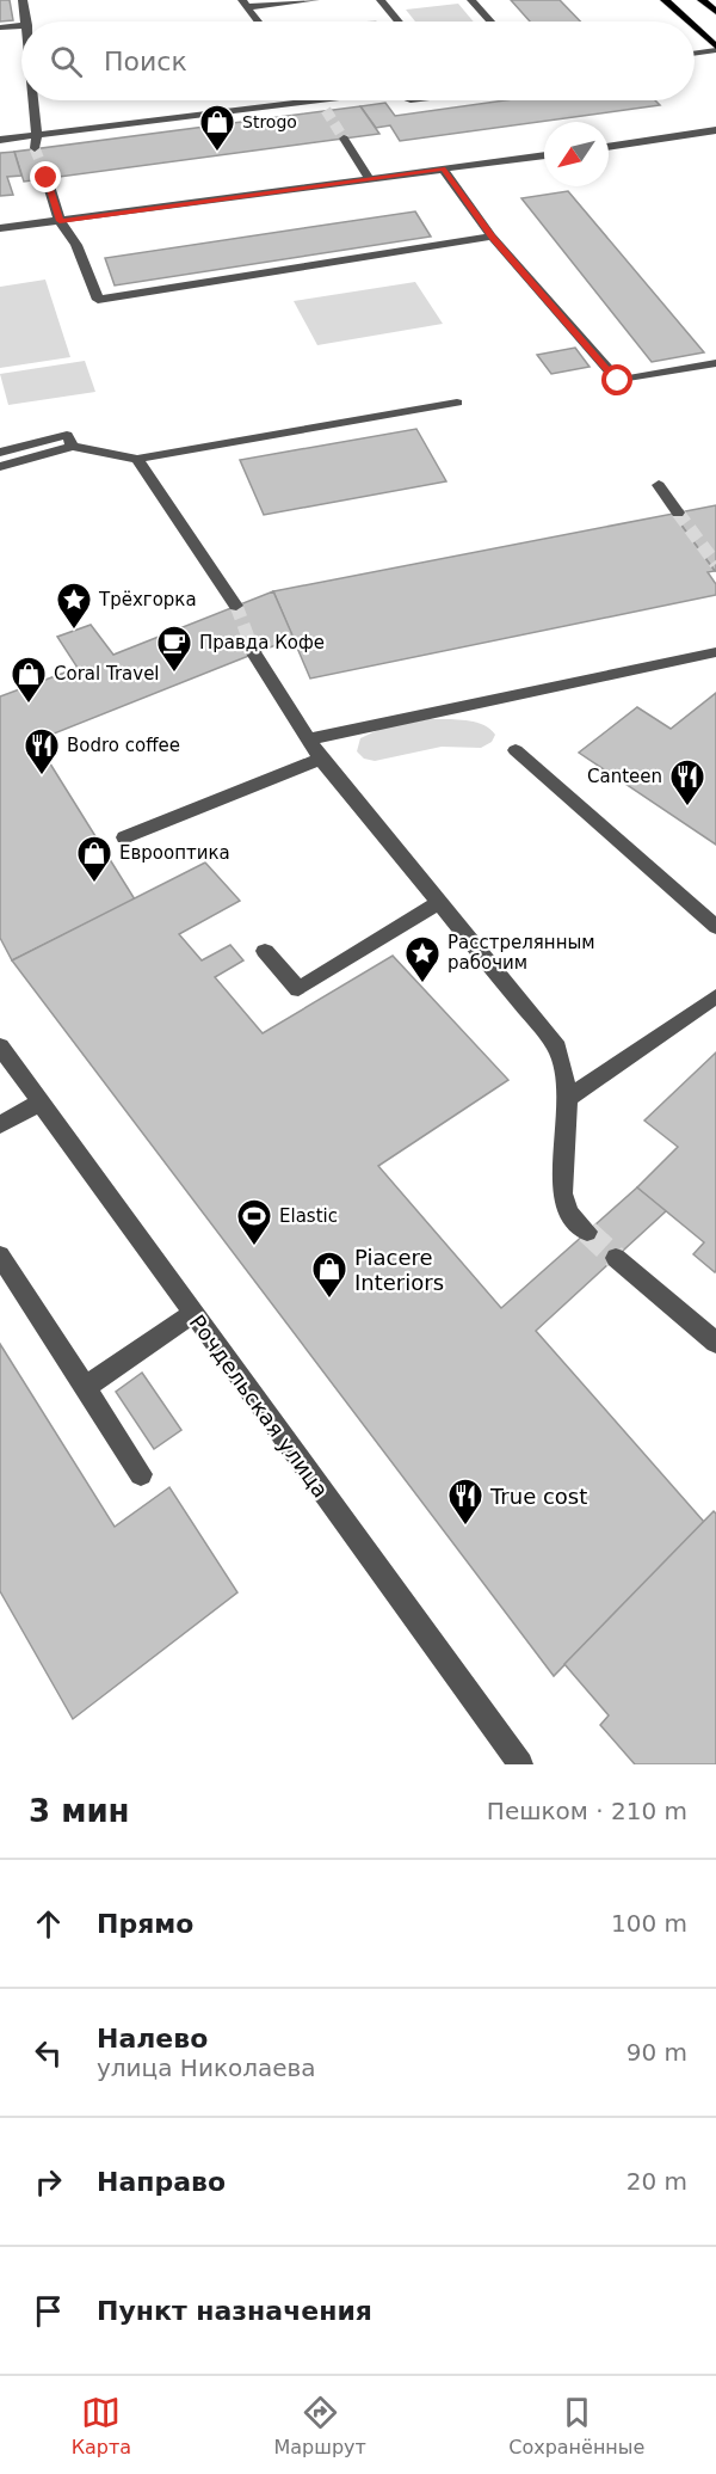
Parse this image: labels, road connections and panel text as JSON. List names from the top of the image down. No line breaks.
{"streets":{"street":["Рочдельская улица"]},"places":{"shop":["Strogo","Coral Travel","Еврооптика","Piacere Interiors"],"place":["Трёхгорка","Расстрелянным рабочим"],"cafe":["Правда Кофе"],"restaurant":["Bodro coffee","Canteen","True cost"],"sports":["Elastic"]},"north":"bottom left","page":{"search":"Поиск","heading":["3 мин","Пешком · 210 m"],"list":[["Прямо","100 m"],["Налево","улица Николаева","90 m"],["Направо","20 m"],"Пункт назначения"],"nav":["Карта","Маршрут","Сохранённые"]}}
